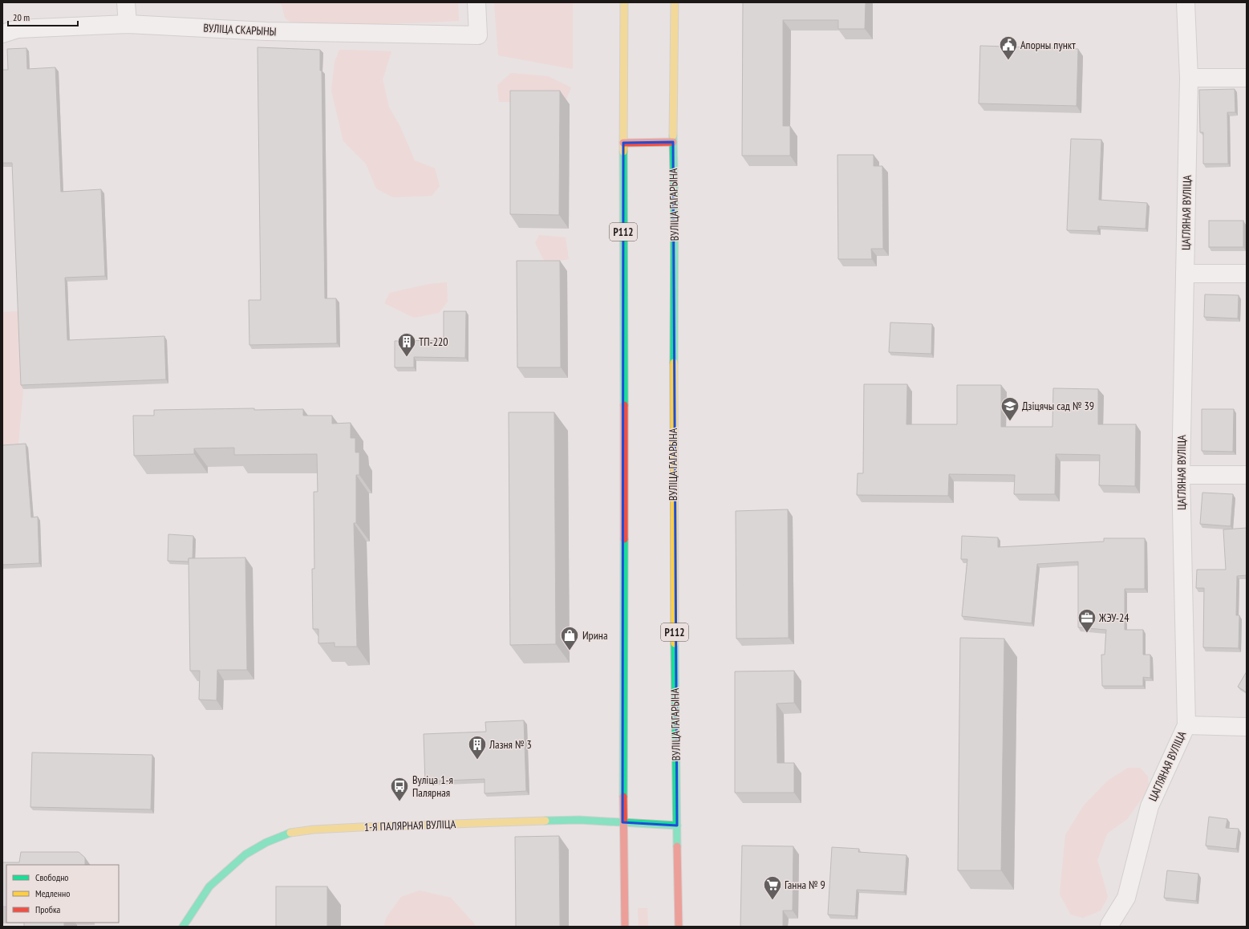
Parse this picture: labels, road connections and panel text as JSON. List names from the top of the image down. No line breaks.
{"streets":{"main road":["ВУЛІЦА ГАГАРЫНА","Р112","1-Я ПАЛЯРНАЯ ВУЛІЦА"],"street":["ВУЛІЦА СКАРЫНЫ","ЦАГЛЯНАЯ ВУЛІЦА"]},"crossings":[["ВУЛІЦА ГАГАРЫНА","1-Я ПАЛЯРНАЯ ВУЛІЦА"],["Р112","1-Я ПАЛЯРНАЯ ВУЛІЦА"]],"places":{"public building":["Апорны пункт"],"building":["ТП-220","Лазня № 3"],"school or university":["Дзіцячы сад № 39"],"office":["ЖЭУ-24"],"shop":["Ирина"],"bus stop":["Вуліца 1-я Палярная"],"supermarket":["Ганна № 9"]},"legend":["Свободно","Медленно","Пробка"],"scale_bar":"20 m"}
